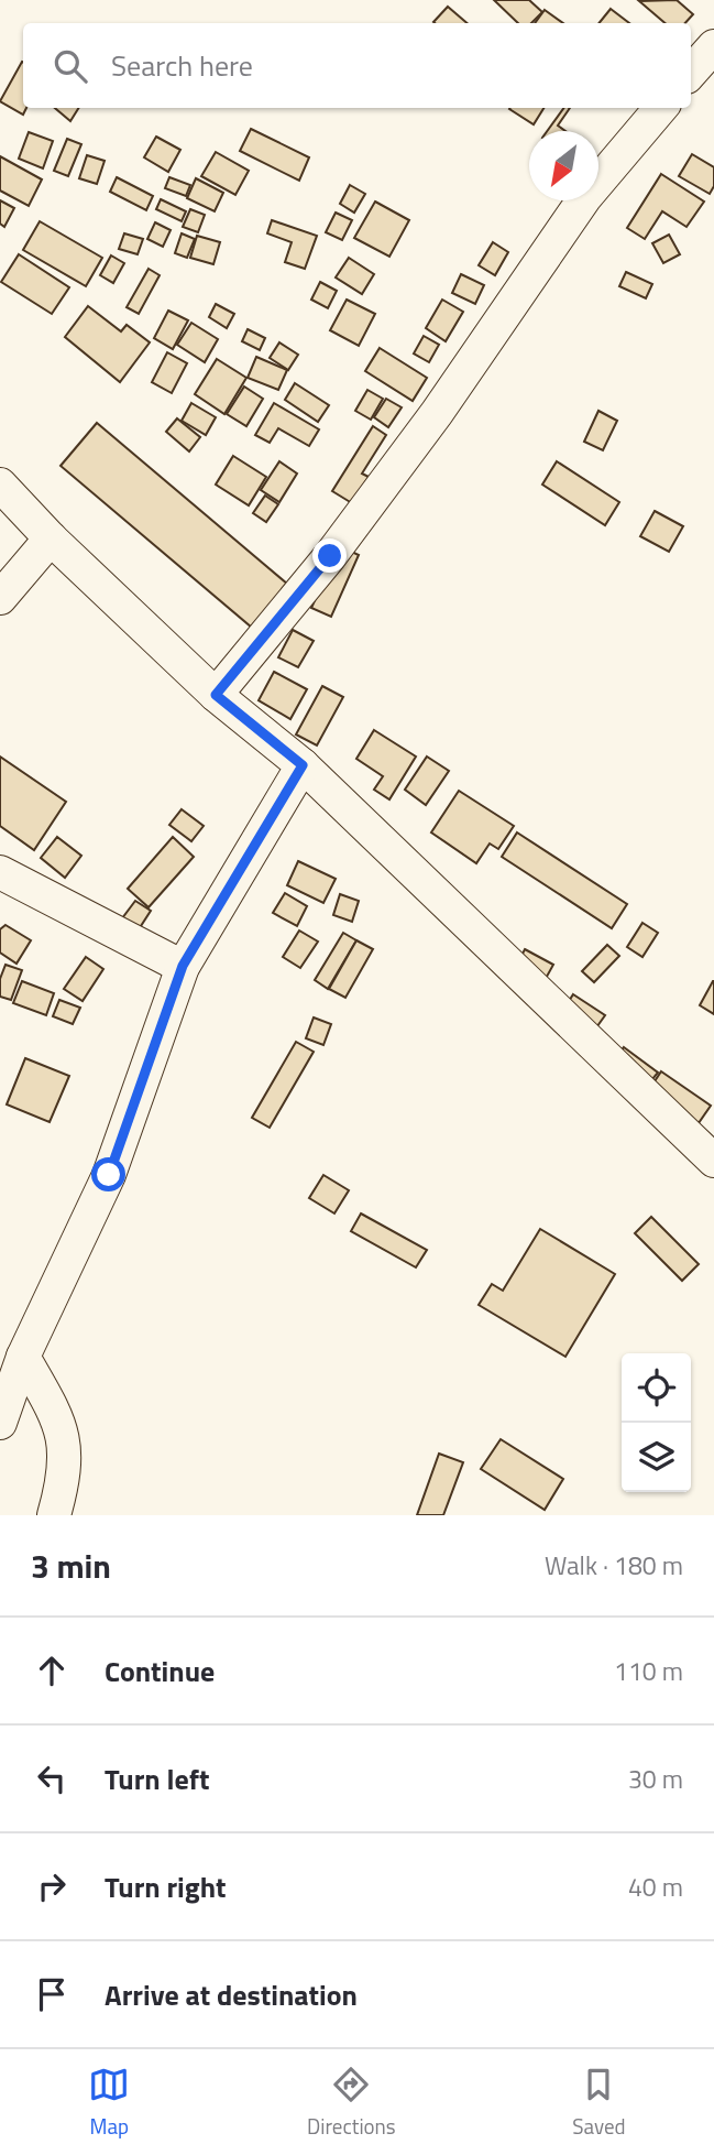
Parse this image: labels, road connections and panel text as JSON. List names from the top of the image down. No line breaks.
{"north":"bottom left","page":{"search":"Search here","heading":["3 min","Walk · 180 m"],"list":[["Continue","110 m"],["Turn left","30 m"],["Turn right","40 m"],"Arrive at destination"],"nav":["Map","Directions","Saved"]}}
